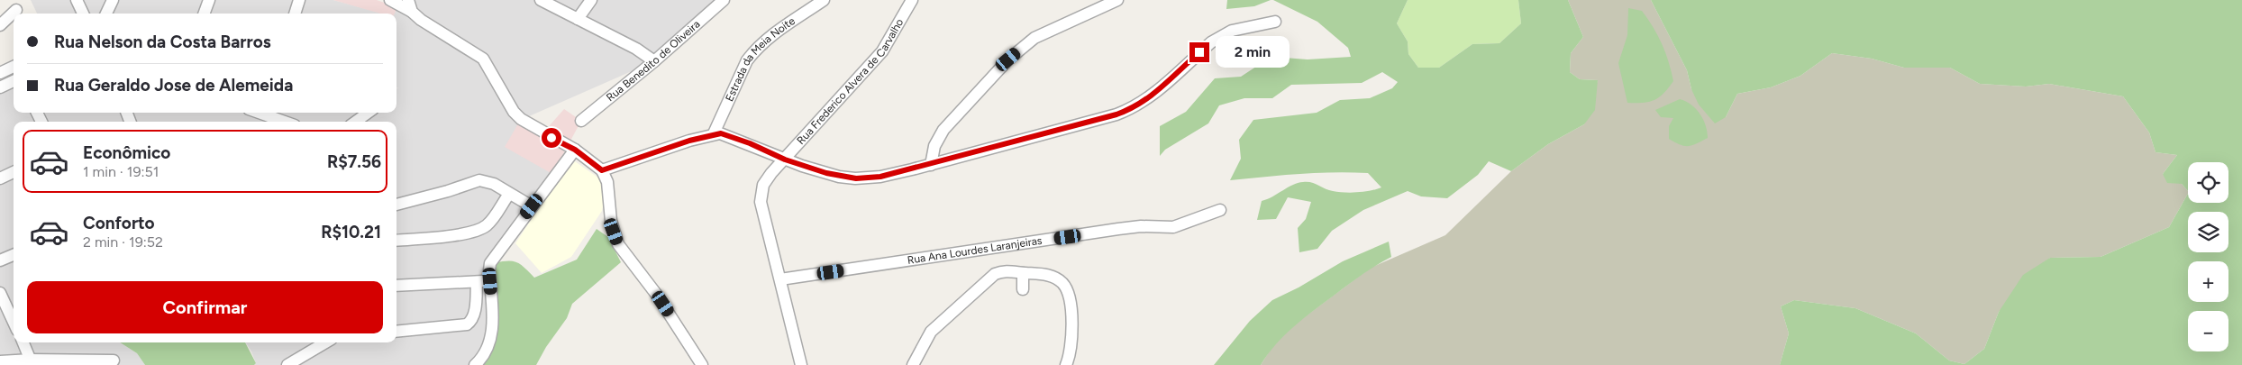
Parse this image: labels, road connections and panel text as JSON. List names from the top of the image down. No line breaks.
{"streets":{"street":["Rua Benedito de Oliveira","Estrada da Meia Noite","Rua Frederico Alvera de Carvalho","Rua Ana Lourdes Laranjeiras"]},"crossings":[["Rua Frederico Alvera de Carvalho","Rua Ana Lourdes Laranjeiras"]],"page":{"banner":["Rua Nelson da Costa Barros","Rua Geraldo Jose de Alemeida"],"bubble":"2 min","list":[{"name":"Econômico","note":"1 min · 19:51","value":"R$7.56"},{"name":"Conforto","note":"2 min · 19:52","value":"R$10.21"}],"map_buttons":["+","−"],"buttons":"Confirmar"}}
